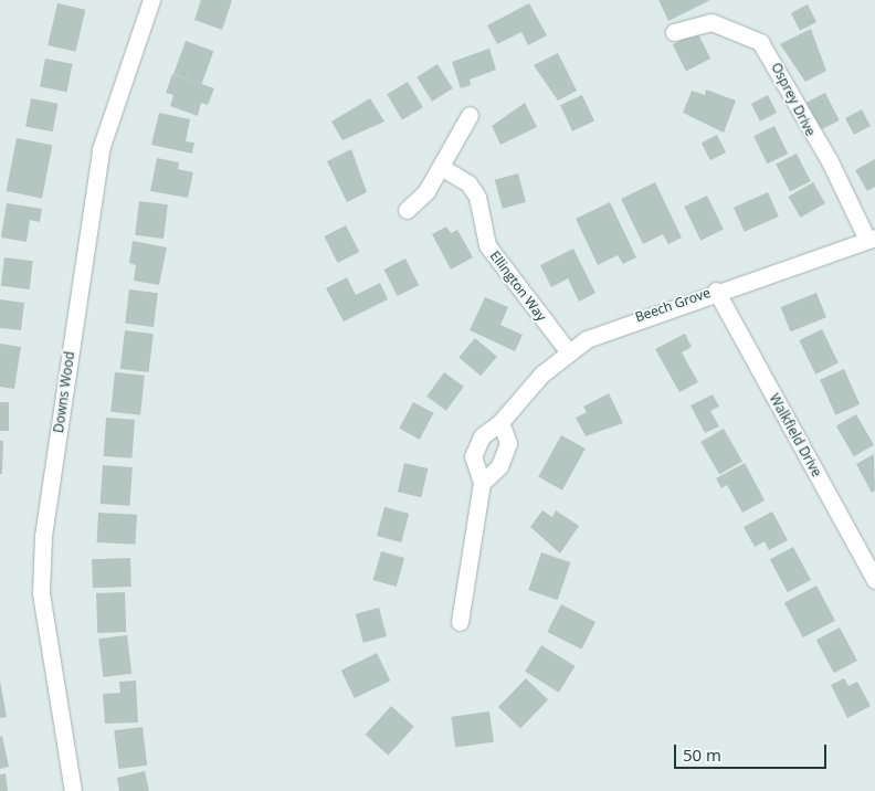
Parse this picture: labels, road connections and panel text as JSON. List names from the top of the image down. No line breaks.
{"streets":{"street":["Osprey Drive","Ellington Way","Beech Grove","Downs Wood","Walkfield Drive"]},"crossings":[["Osprey Drive","Beech Grove"],["Ellington Way","Beech Grove"],["Beech Grove","Walkfield Drive"]],"scale_bar":"50 m"}
